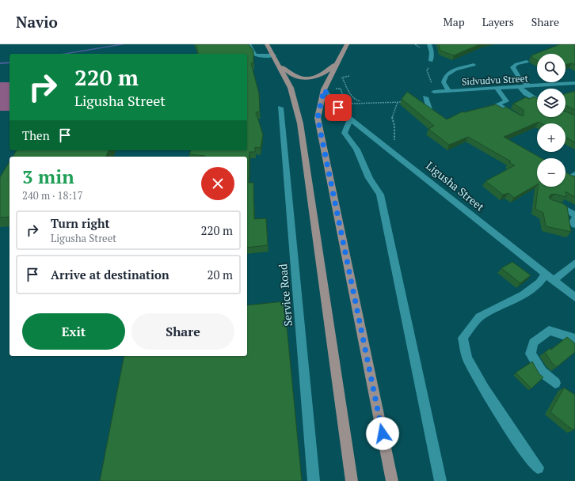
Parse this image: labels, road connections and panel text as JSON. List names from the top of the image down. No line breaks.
{"streets":{"street":["Sidvudvu Street","Ligusha Street","Service Road"]},"page":{"header":"Navio","nav":["Map","Layers","Share"],"map_buttons":["+","−"],"turn":["220 m","Ligusha Street"],"then":"Then","heading":["3 min","240 m · 18:17"],"list":[{"name":"Turn right","note":"Ligusha Street","value":"220 m"},{"name":"Arrive at destination","value":"20 m"}],"buttons":["Exit","Share"]}}
